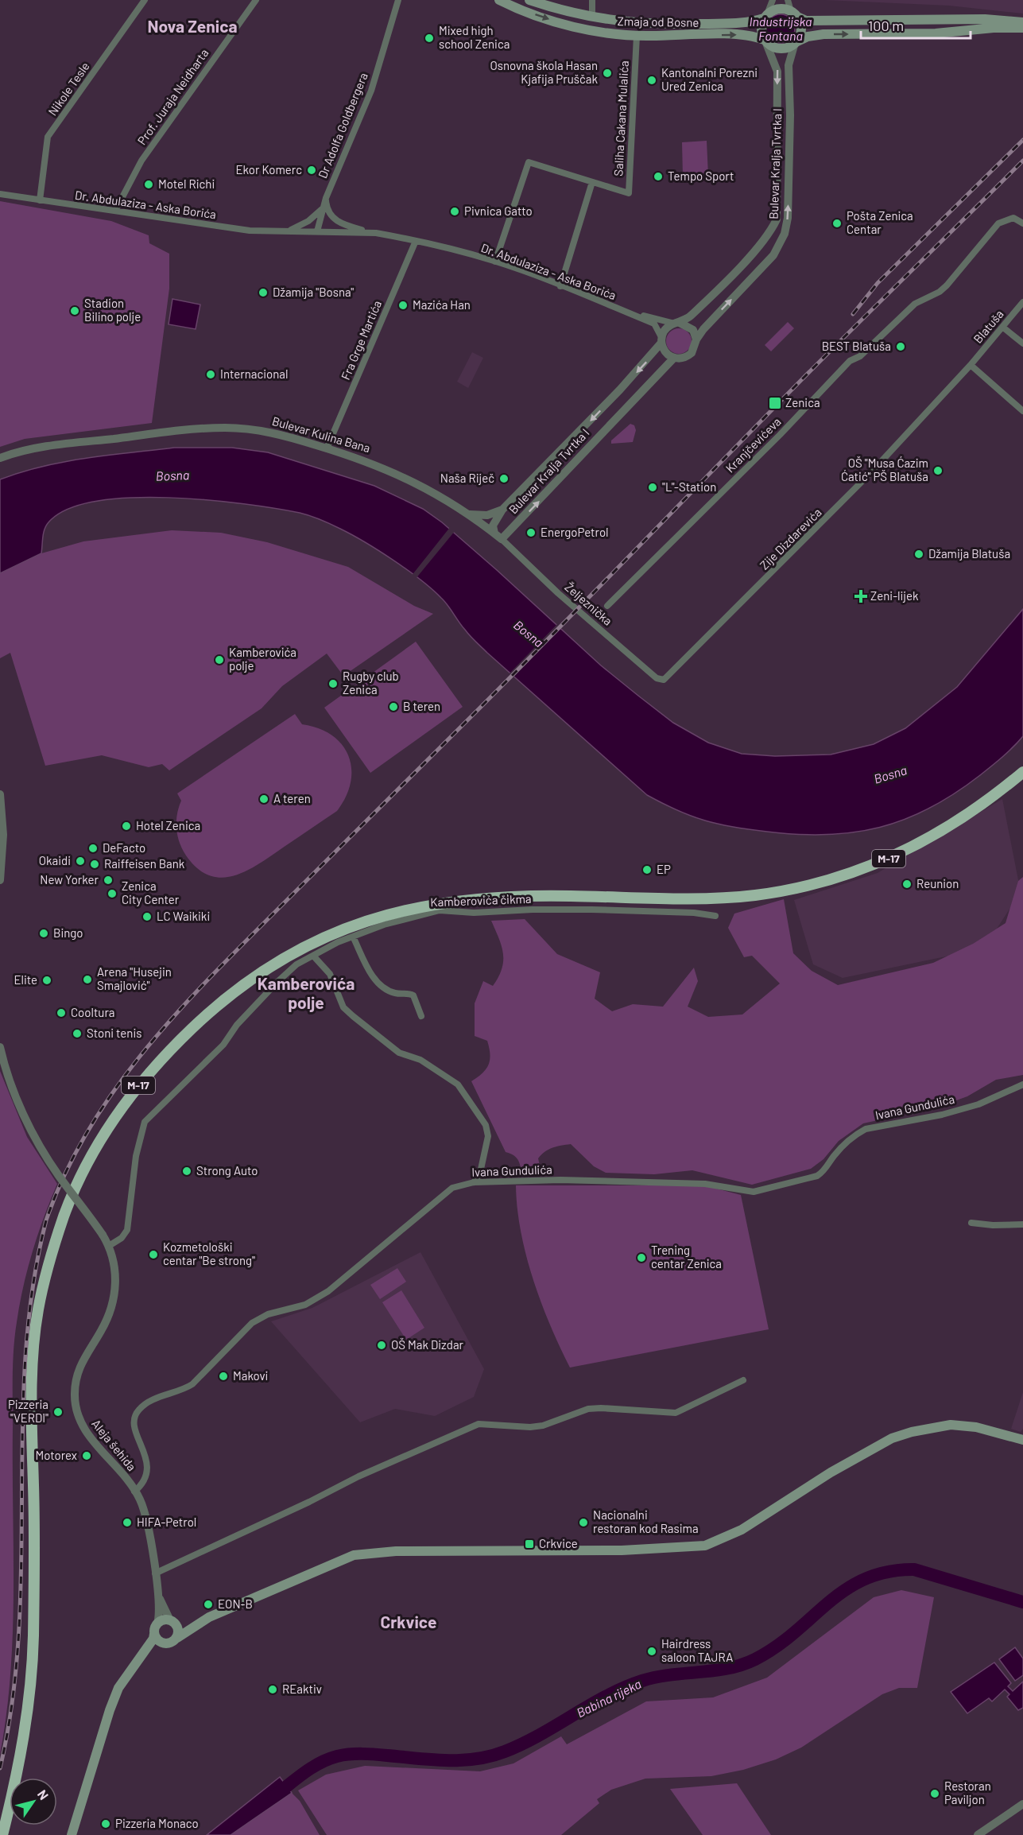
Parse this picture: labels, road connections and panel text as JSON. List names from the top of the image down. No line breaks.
{"streets":{"highway":["M-17"],"main road":["Zmaja od Bosne"],"street":["Nikole Tesle","Prof. Juraja Neidharta","Saliha Cakana Mulalića","Dr Adolfa Goldbergera","Bulevar Kralja Tvrtka I","Dr. Abdulaziza - Aska Borića","Blatuša","Fra Grge Martića","Bulevar Kulina Bana","Kranjčevićeva","Zije Dizdarevića","Željeznička","Kamberovića čikma","Ivana Gundulića","Aleja šehida"]},"crossings":[["Zmaja od Bosne","Saliha Cakana Mulalića"],["Zmaja od Bosne","Bulevar Kralja Tvrtka I"],["Nikole Tesle","Dr. Abdulaziza - Aska Borića"],["Prof. Juraja Neidharta","Dr. Abdulaziza - Aska Borića"],["Saliha Cakana Mulalića","Dr. Abdulaziza - Aska Borića"],["Dr Adolfa Goldbergera","Dr. Abdulaziza - Aska Borića"],["Bulevar Kralja Tvrtka I","Dr. Abdulaziza - Aska Borića"],["Bulevar Kralja Tvrtka I","Bulevar Kulina Bana"],["Bulevar Kralja Tvrtka I","Željeznička"],["Dr. Abdulaziza - Aska Borića","Fra Grge Martića"],["Blatuša","Zije Dizdarevića"],["Fra Grge Martića","Bulevar Kulina Bana"],["Bulevar Kulina Bana","Željeznička"],["Zije Dizdarevića","Željeznička"],["Kamberovića čikma","Aleja šehida"],["Ivana Gundulića","Aleja šehida"]],"districts":["Nova Zenica","Kamberovića polje","Crkvice"],"water":["Industrijska Fontana","Bosna","Babina rijeka"],"places":{"other":["Mixed high school Zenica","Osnovna škola Hasan Kjafija Pruščak","Kantonalni Porezni Ured Zenica","Ekor Komerc","Tempo Sport","Motel Richi","Pivnica Gatto","Pošta Zenica Centar","Džamija \"Bosna\"","Mazića Han","Stadion Bilino polje","BEST Blatuša","Internacional","OŠ \"Musa Ćazim Ćatić\" PŠ Blatuša","Naša Riječ","\"L\"-Station","EnergoPetrol","Džamija Blatuša","Kamberovića polje","Rugby club Zenica","B teren","A teren","Hotel Zenica","DeFacto","Okaidi","Raiffeisen Bank","EP","New Yorker","Reunion","Zenica City Center","LC Waikiki","Bingo","Arena \"Husejin Smajlović\"","Elite","Cooltura","Stoni tenis","Strong Auto","Kozmetološki centar \"Be strong\"","Trening centar Zenica","OŠ Mak Dizdar","Makovi","Pizzeria \"VERDI\"","Motorex","HIFA-Petrol","Nacionalni restoran kod Rasima","EON-B","Hairdress saloon TAJRA","REaktiv","Restoran Paviljon","Pizzeria Monaco"],"transit":["Zenica","Crkvice"],"health":["Zeni-lijek"]},"scale_bar":"100 m","north":"top right"}
